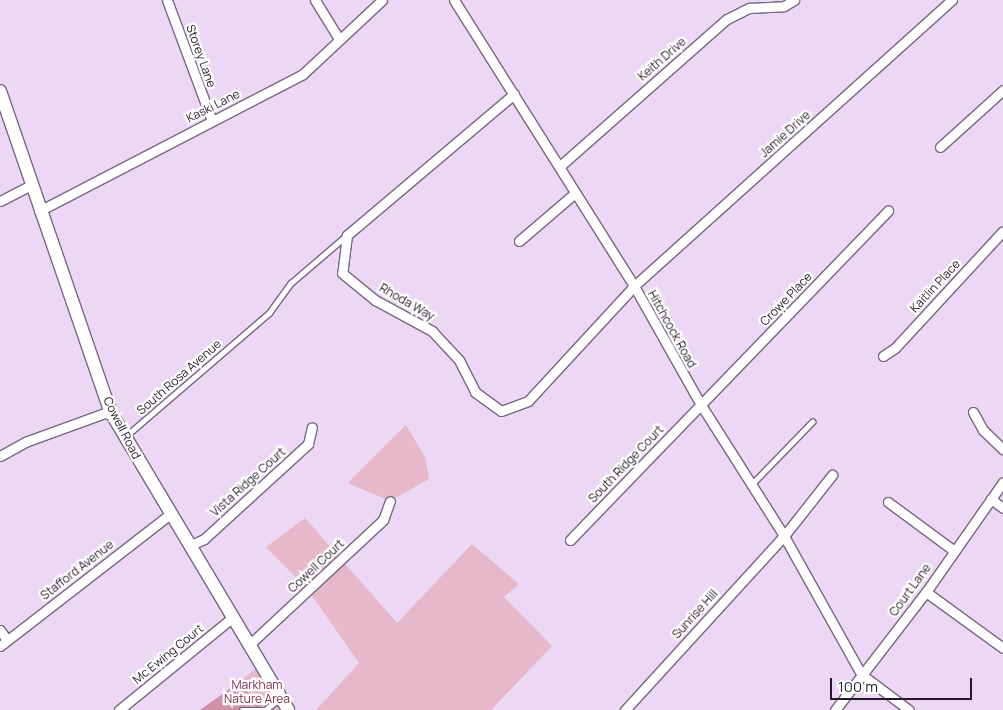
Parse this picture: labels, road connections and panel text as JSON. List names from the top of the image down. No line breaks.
{"streets":{"street":["Storey Lane","Keith Drive","Kaski Lane","Jamie Drive","Kaitlin Place","Crowe Place","Rhoda Way","Hitchcock Road","Cowell Road","South Ridge Court","Vista Ridge Court","Cowell Court","Stafford Avenue","Court Lane","Sunrise Hill","Mc Ewing Court"],"lane":["South Rosa Avenue"]},"crossings":[["Storey Lane","Kaski Lane"],["Keith Drive","Hitchcock Road"],["Kaski Lane","Cowell Road"],["Jamie Drive","Rhoda Way"],["Jamie Drive","Hitchcock Road"],["Crowe Place","Hitchcock Road"],["Crowe Place","South Ridge Court"],["Rhoda Way","Hitchcock Road"],["Rhoda Way","South Rosa Avenue"],["Hitchcock Road","South Ridge Court"],["Hitchcock Road","Court Lane"],["Hitchcock Road","Sunrise Hill"],["South Rosa Avenue","Cowell Road"],["Cowell Road","Vista Ridge Court"],["Cowell Road","Cowell Court"],["Cowell Road","Stafford Avenue"],["Cowell Road","Mc Ewing Court"]],"parks":["Markham Nature Area"],"scale_bar":"100 m"}
